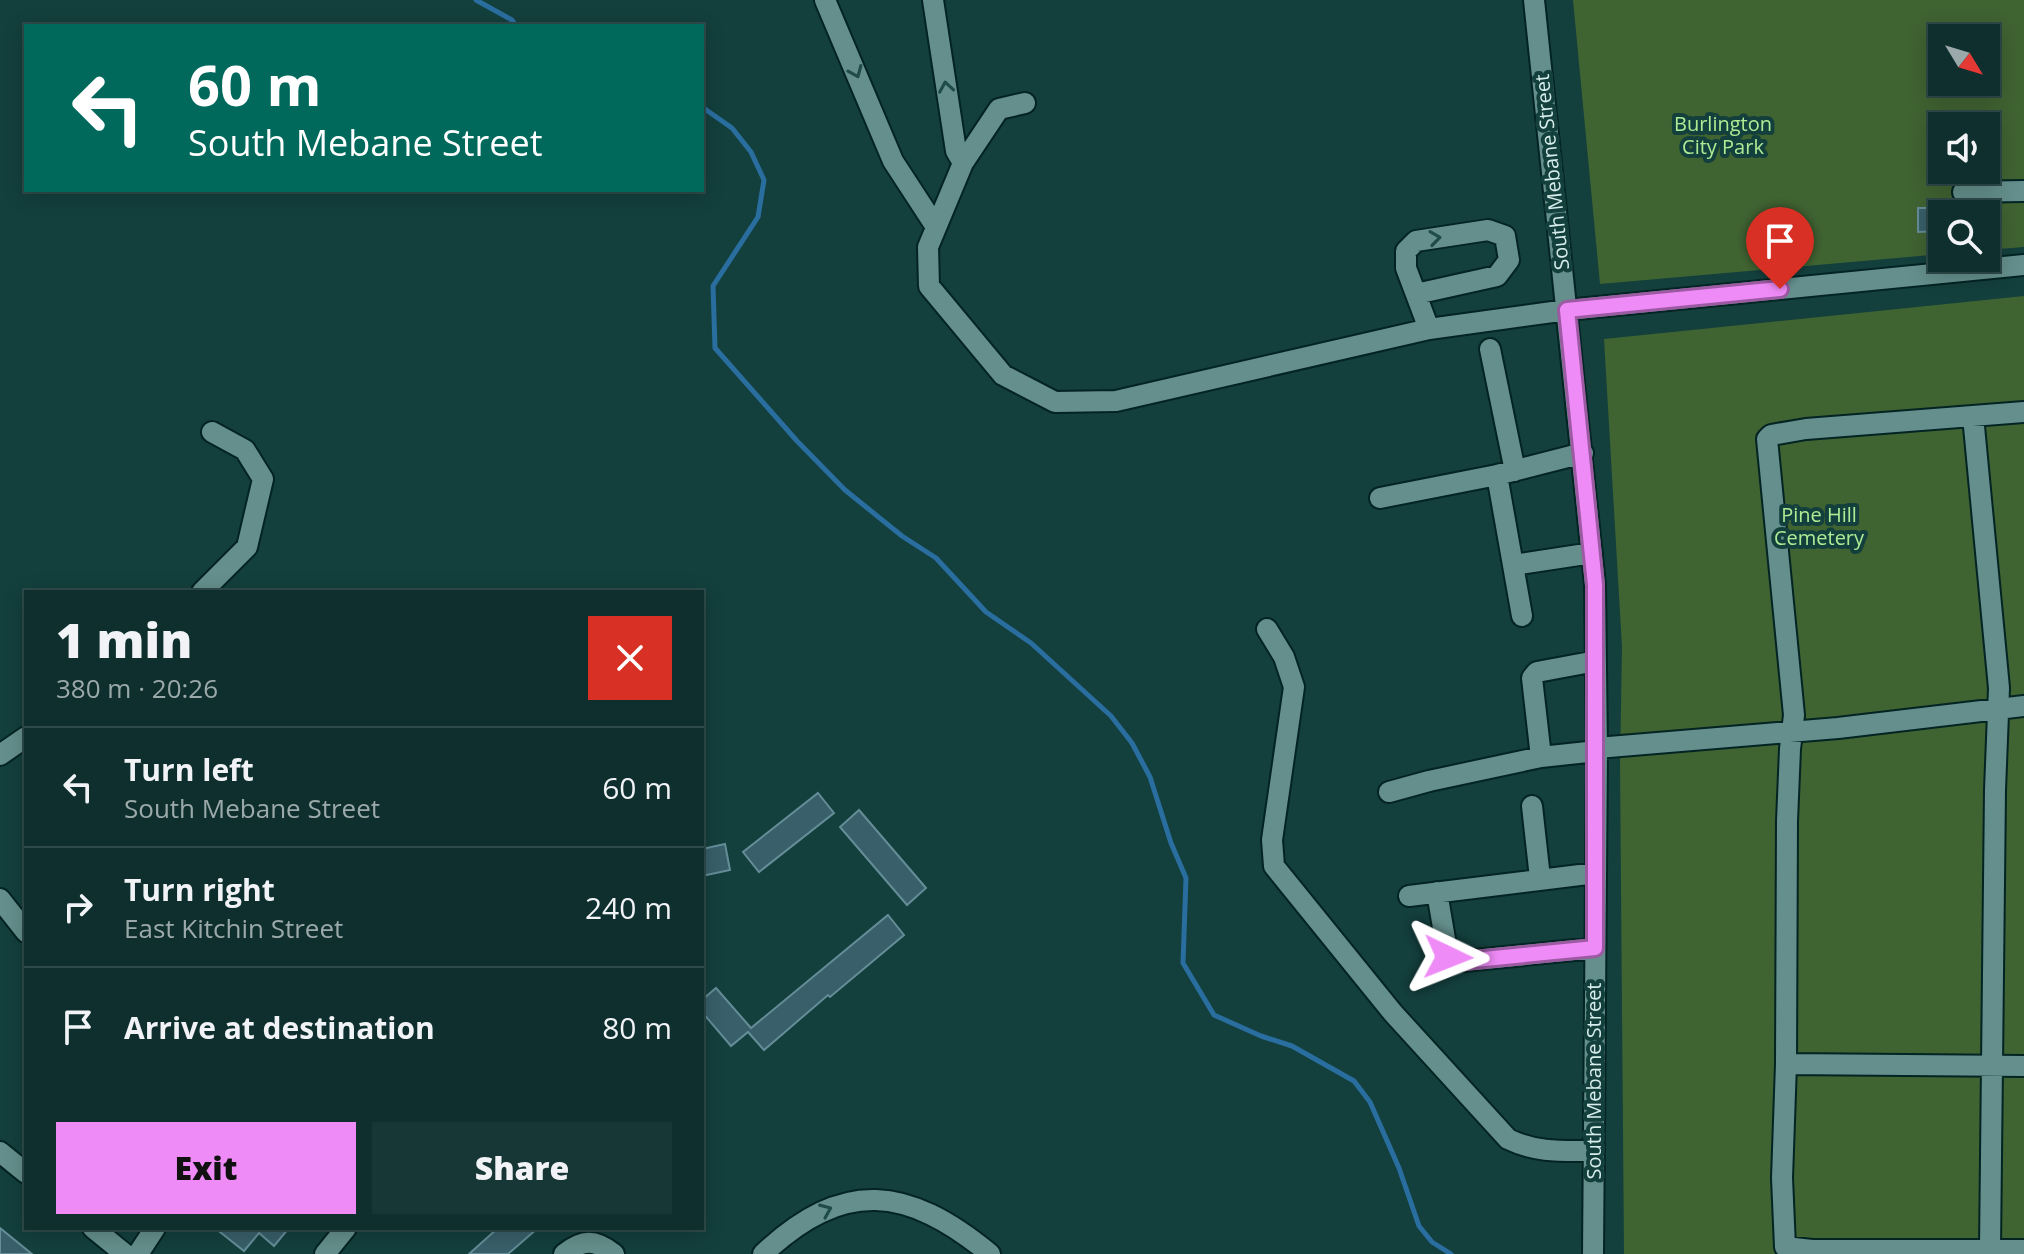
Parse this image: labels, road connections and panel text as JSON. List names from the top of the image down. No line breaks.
{"streets":{"street":["South Mebane Street"]},"parks":["Burlington City Park","Pine Hill Cemetery"],"north":"bottom right","page":{"turn":["60 m","South Mebane Street"],"heading":["1 min","380 m · 20:26"],"list":[{"name":"Turn left","note":"South Mebane Street","value":"60 m"},{"name":"Turn right","note":"East Kitchin Street","value":"240 m"},{"name":"Arrive at destination","value":"80 m"}],"buttons":["Exit","Share"]}}
